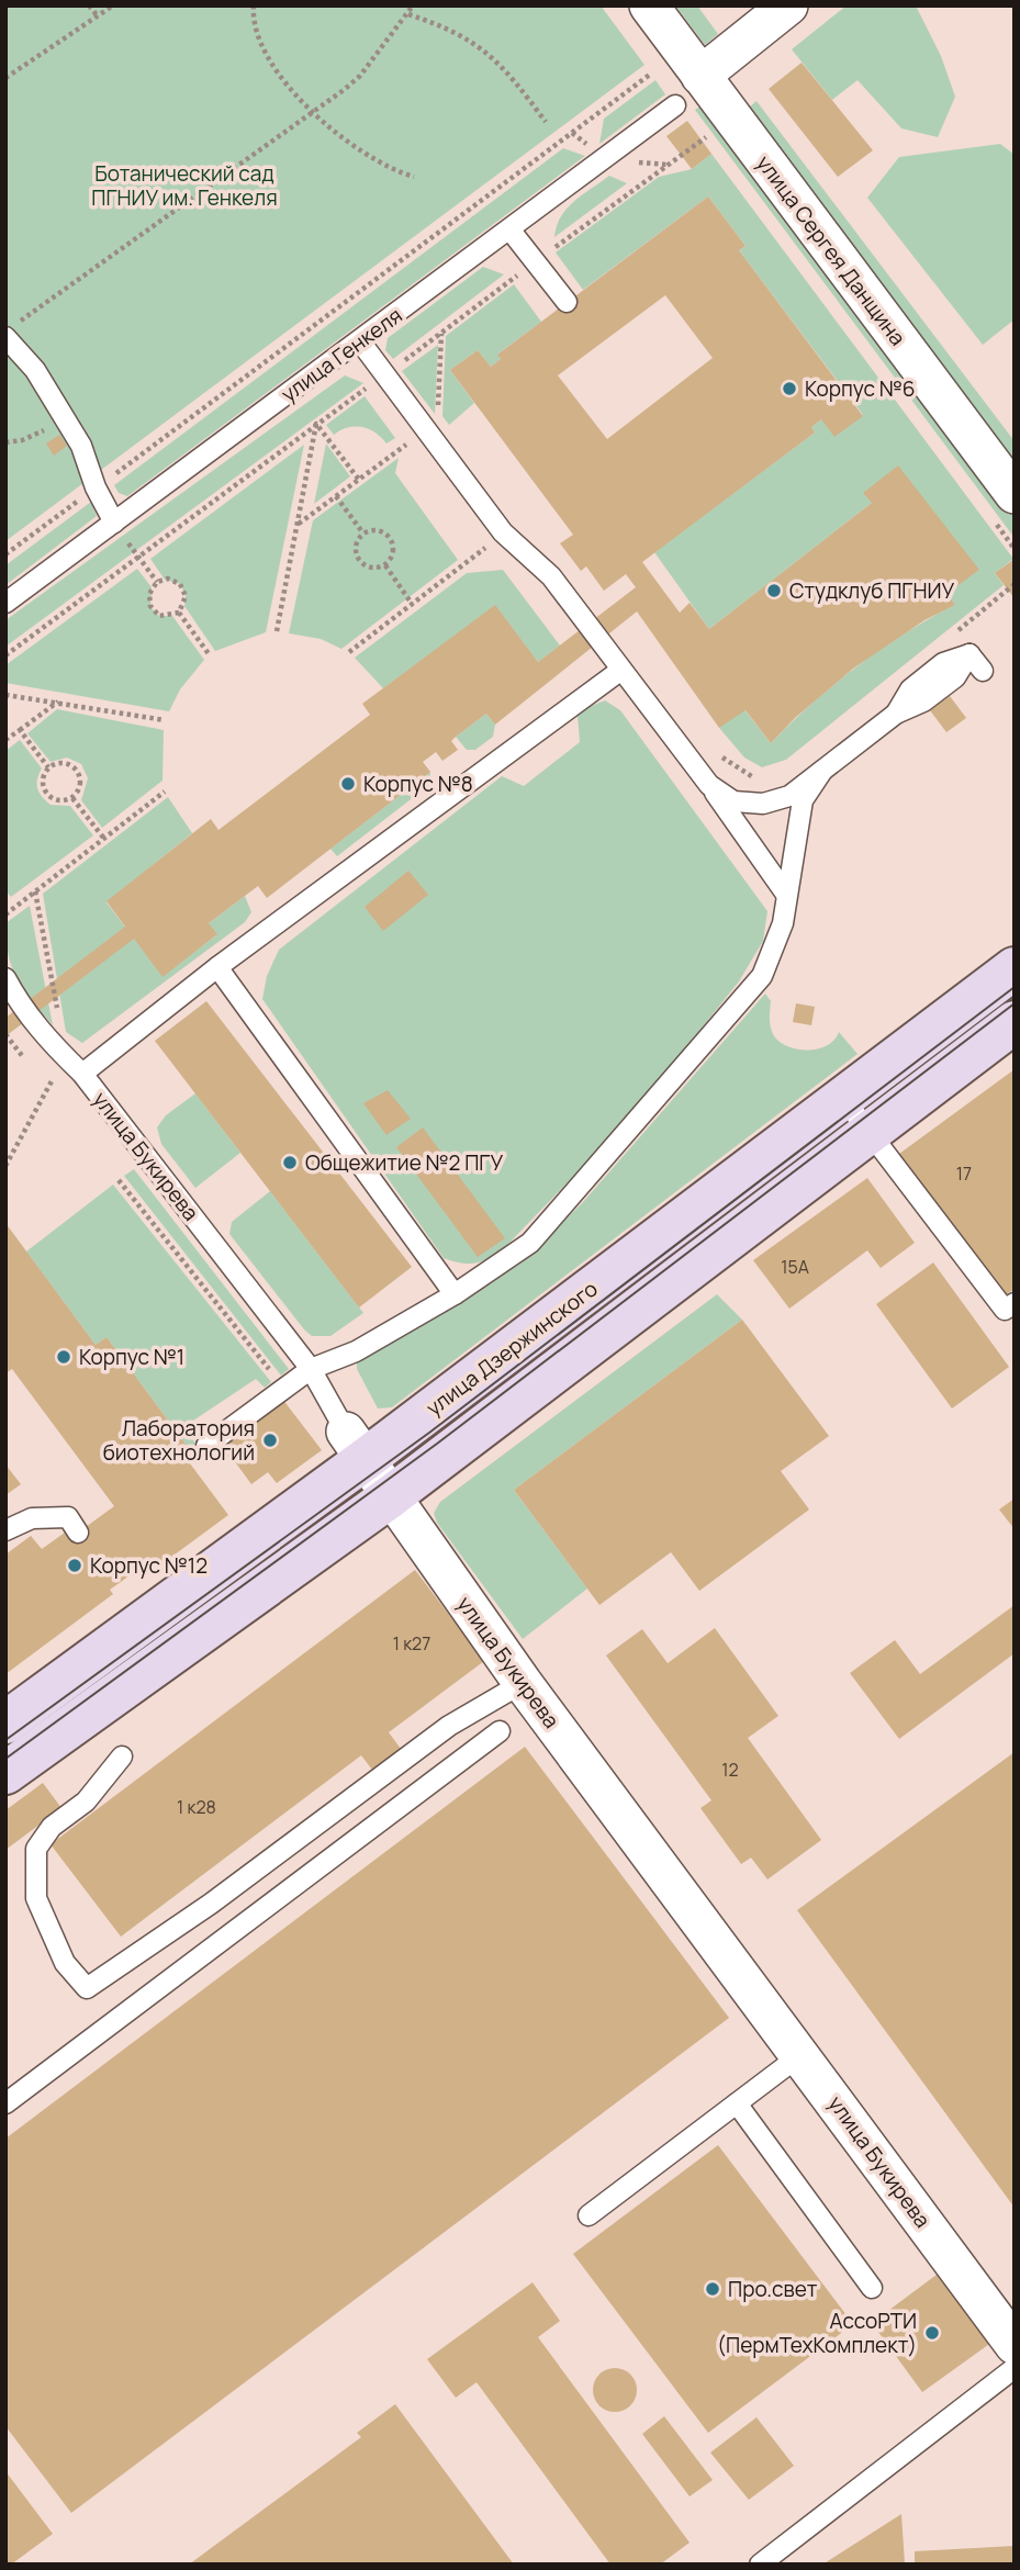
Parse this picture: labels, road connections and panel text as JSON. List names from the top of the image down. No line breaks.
{"streets":{"main road":["улица Дзержинского"],"street":["улица Сергея Данщина","улица Букирева"],"lane":["улица Генкеля"]},"crossings":[["улица Букирева","улица Дзержинского"]],"parks":["Ботанический сад ПГНИУ им. Генкеля"],"places":["Корпус №6","Студклуб ПГНИУ","Корпус №8","Общежитие №2 ПГУ","Корпус №1","Лаборатория биотехнологий","Корпус №12","Про.свет","АссоРТИ (ПермТехКомплект)"],"house_numbers":["17","15А","1 к27","12","1 к28"]}
